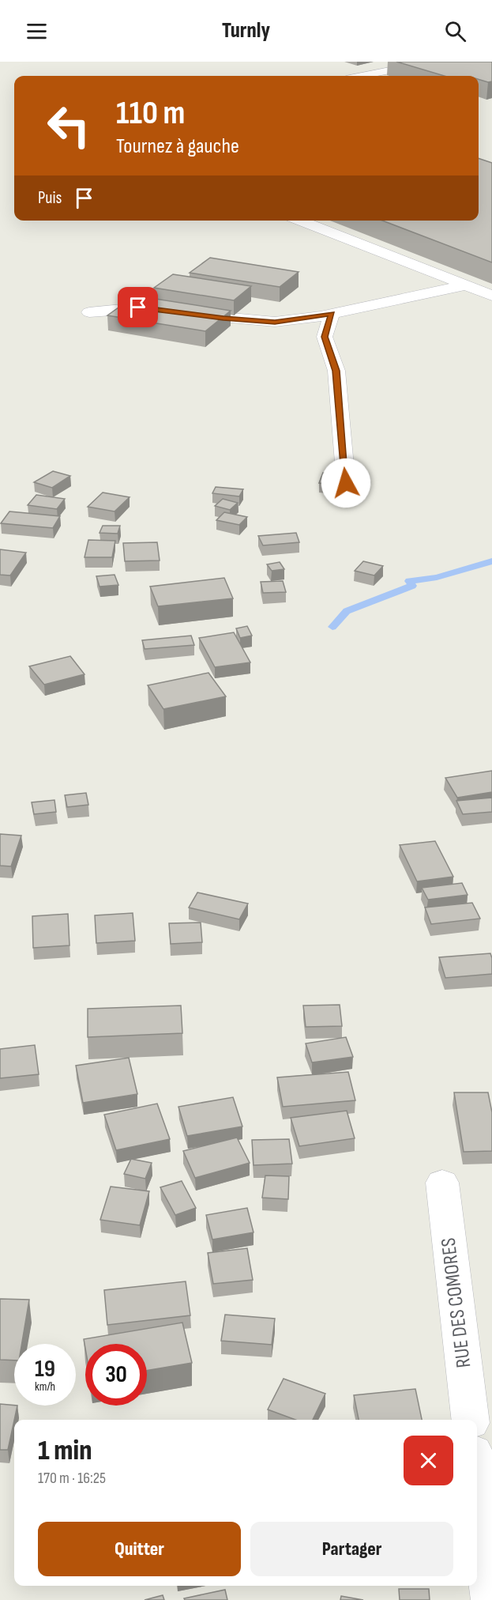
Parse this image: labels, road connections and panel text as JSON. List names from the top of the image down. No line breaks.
{"streets":{"street":["RUE DES COMORES"]},"page":{"header":"Turnly","turn":["110 m","Tournez à gauche"],"then":"Puis","speed":"19 km/h","limit":"30","heading":["1 min","170 m · 16:25"],"buttons":["Quitter","Partager"]}}
